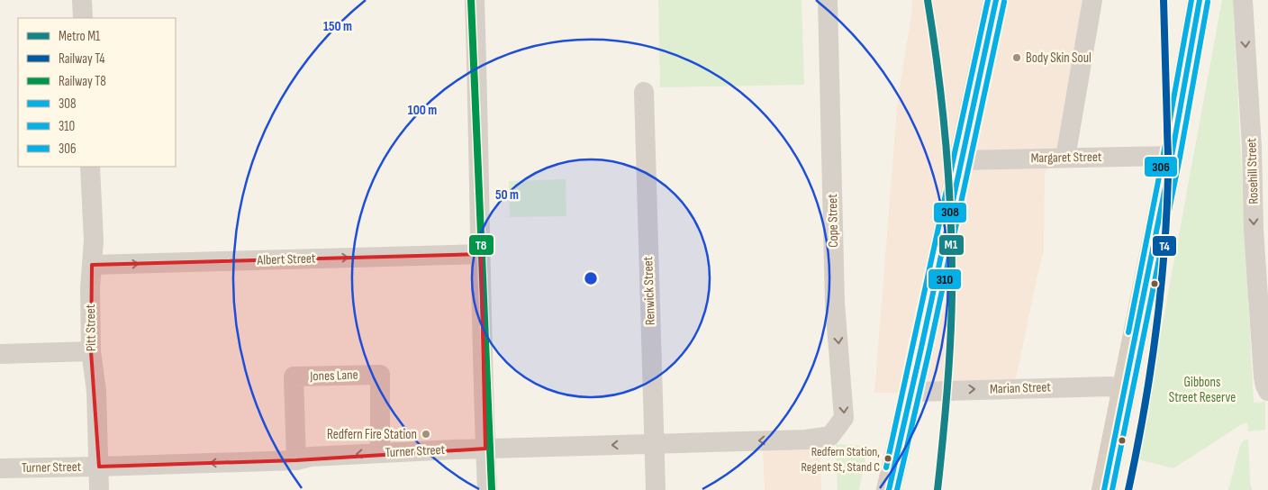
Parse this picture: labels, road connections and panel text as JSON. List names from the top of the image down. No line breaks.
{"streets":{"street":["Margaret Street","Rosehill Street","Cope Street","Albert Street","Renwick Street","Pitt Street","Jones Lane","Marian Street","Turner Street"]},"crossings":[["Cope Street","Turner Street"],["Albert Street","Pitt Street"],["Renwick Street","Turner Street"],["Pitt Street","Turner Street"],["Jones Lane","Turner Street"]],"one_way":["Cope Street","Albert Street","Marian Street","Turner Street"],"parks":["Gibbons Street Reserve"],"places":["Body Skin Soul","Redfern Fire Station","Redfern Station, Regent St, Stand C"],"lines":["metro line M1","rail line T4","rail line T8","transit line 308","transit line 306","transit line 310"],"legend":["Metro M1","Railway T4","Railway T8","308","310","306"],"rings":["150 m","100 m","50 m"]}
